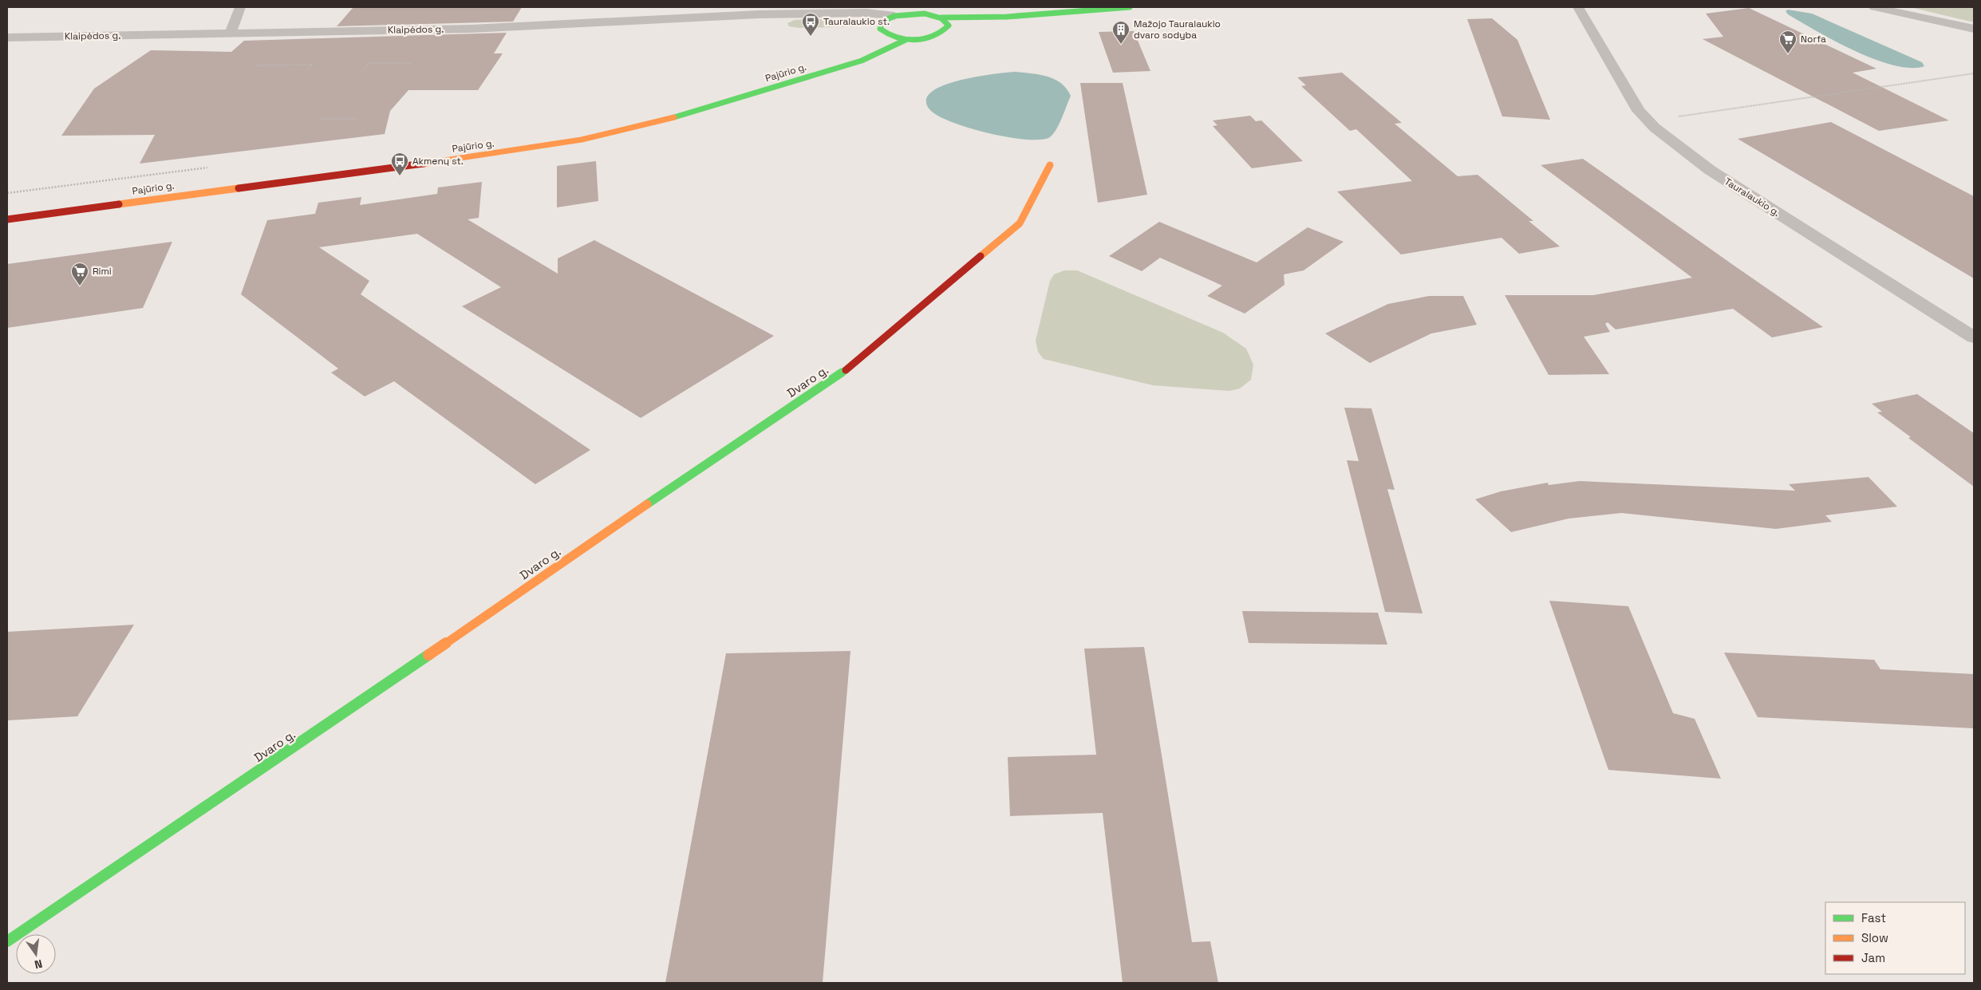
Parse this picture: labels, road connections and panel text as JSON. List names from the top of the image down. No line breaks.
{"streets":{"main road":["Pajūrio g.","Dvaro g."],"street":["Klaipėdos g.","Tauralaukio g."]},"crossings":[["Klaipėdos g.","Pajūrio g."]],"places":{"bus stop":["Tauralaukio st.","Akmenų st."],"building":["Mažojo Tauralaukio dvaro sodyba"],"supermarket":["Norfa","Rimi"]},"legend":["Fast","Slow","Jam"],"north":"bottom"}
